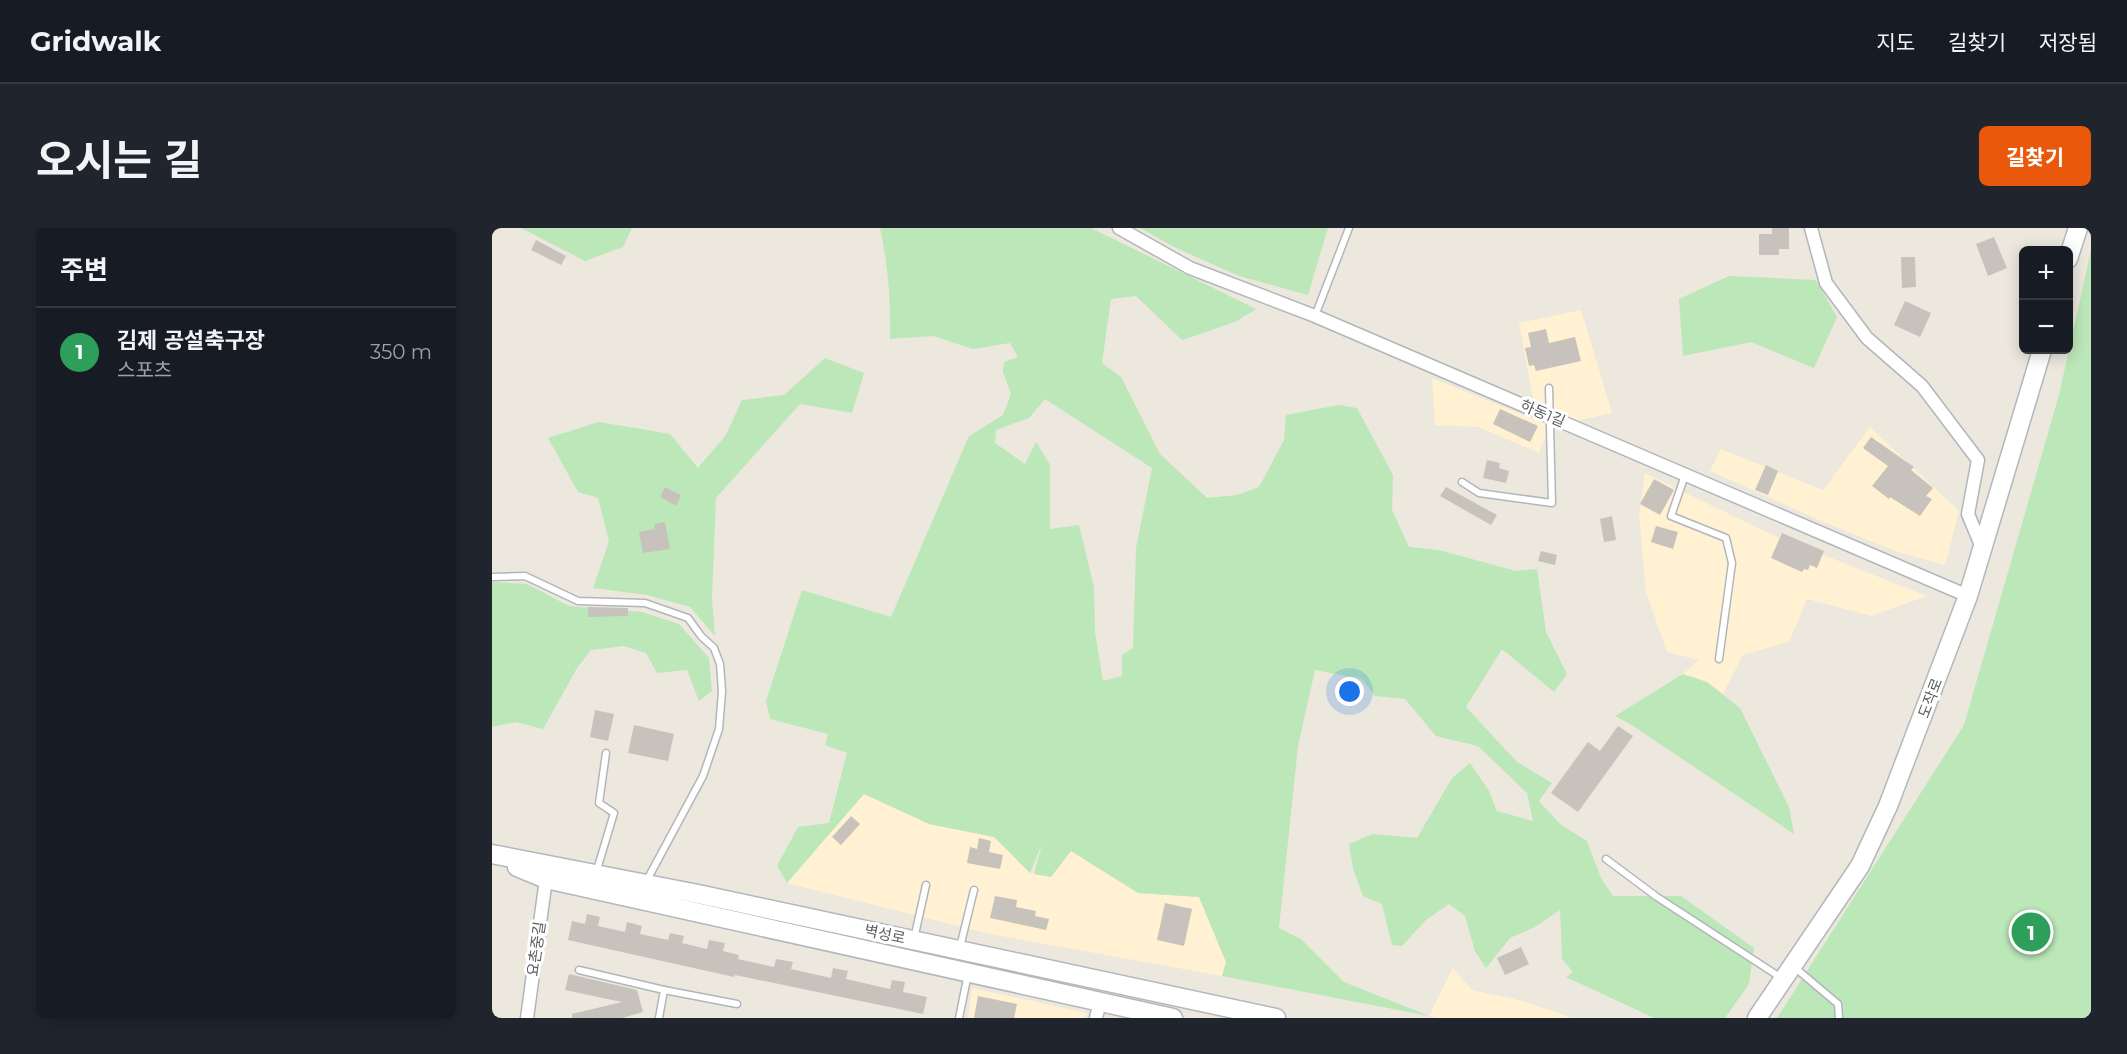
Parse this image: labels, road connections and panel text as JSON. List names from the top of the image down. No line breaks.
{"streets":{"main road":["도작로","벽성로"],"street":["하동1길","요촌중길"]},"crossings":[["하동1길","도작로"],["벽성로","요촌중길"]],"page":{"header":"Gridwalk","nav":["지도","길찾기","저장됨"],"title":"오시는 길","buttons":"길찾기","heading":"주변","map_buttons":["+","−"],"list":[{"mark":"1","name":"김제 공설축구장","note":"스포츠","value":"350 m"}],"pins":"1"}}
